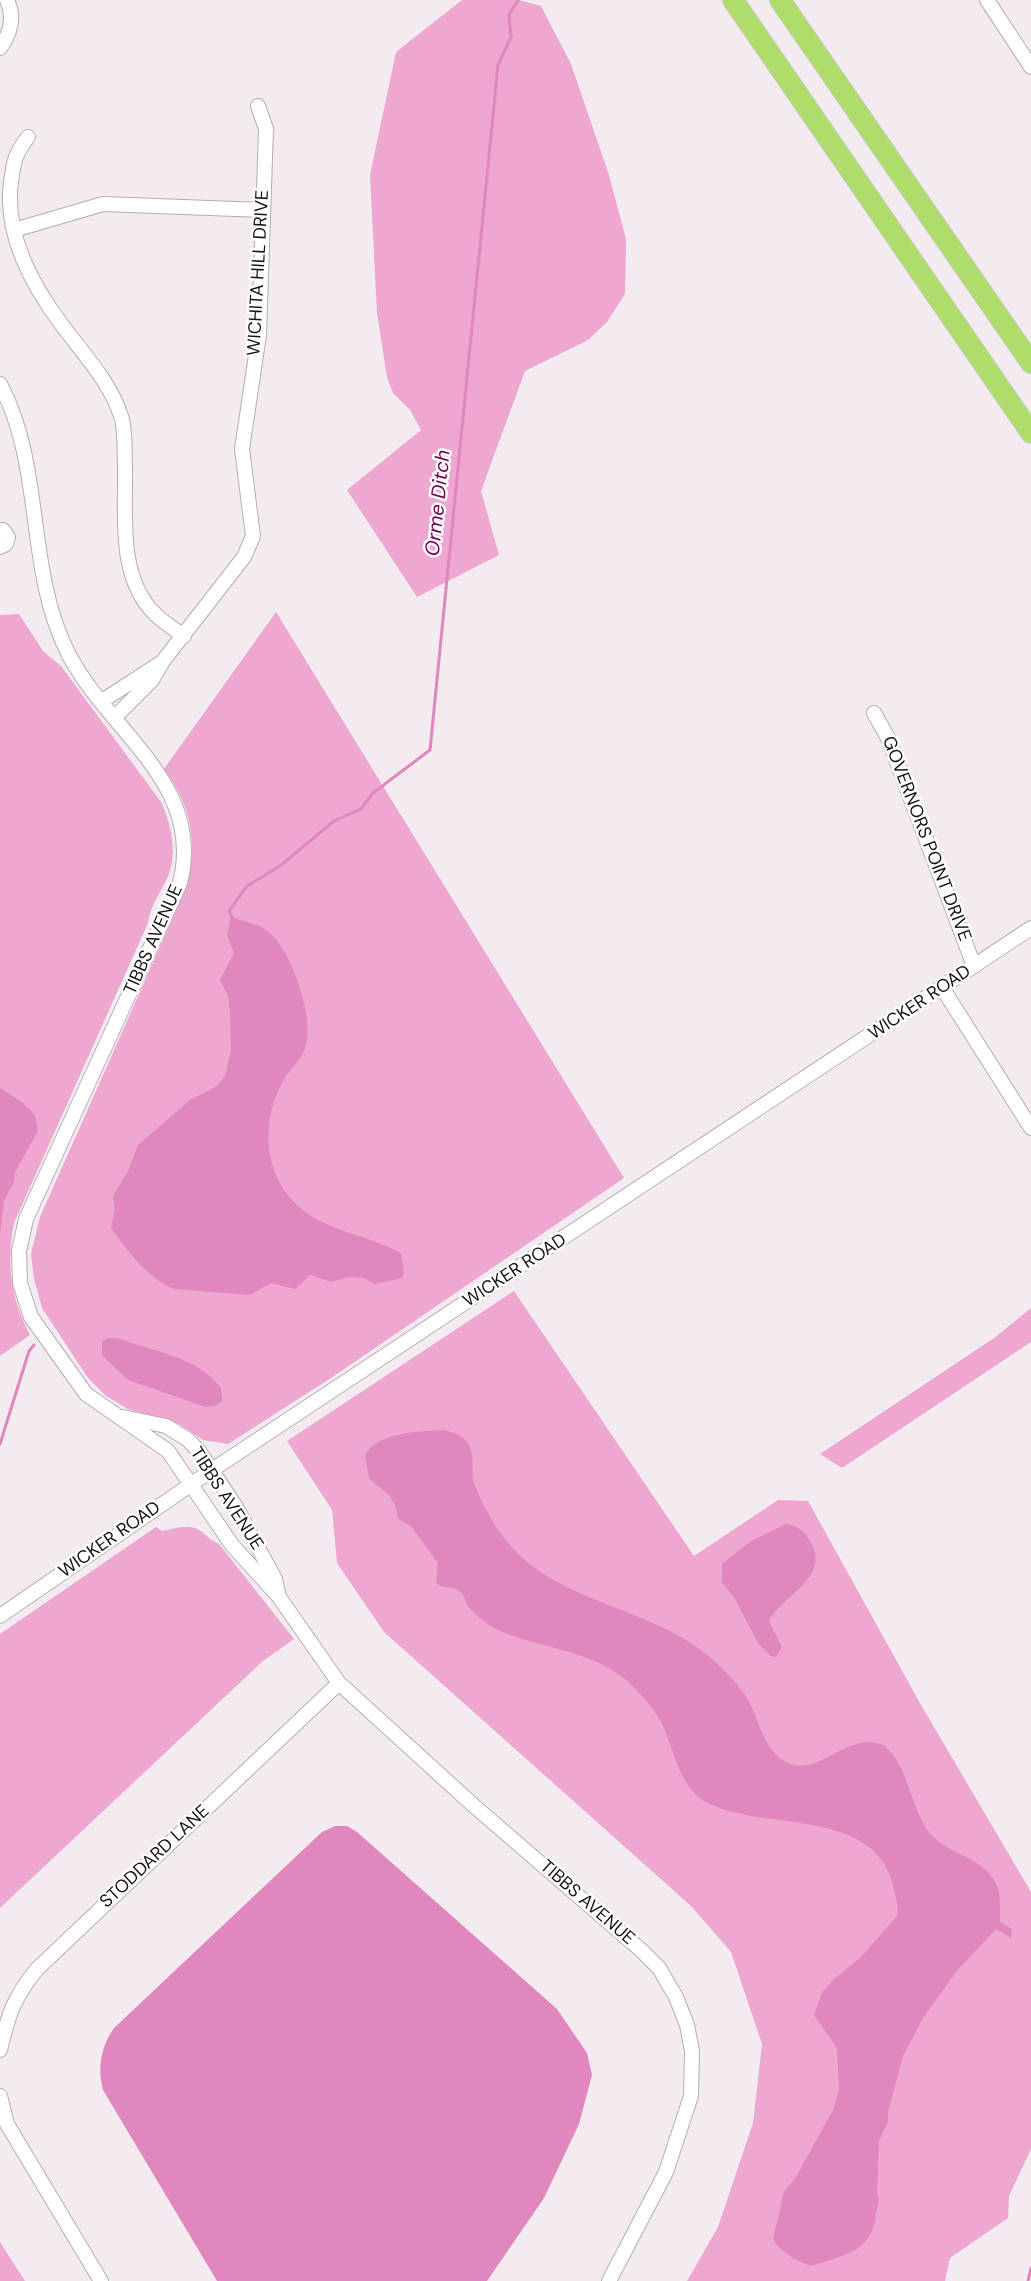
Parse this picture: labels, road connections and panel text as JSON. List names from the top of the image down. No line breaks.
{"streets":{"street":["WICHITA HILL DRIVE","GOVERNORS POINT DRIVE","TIBBS AVENUE","WICKER ROAD","STODDARD LANE"]},"crossings":[["WICHITA HILL DRIVE","TIBBS AVENUE"],["GOVERNORS POINT DRIVE","WICKER ROAD"],["TIBBS AVENUE","WICKER ROAD"],["TIBBS AVENUE","STODDARD LANE"]],"water":["Orme Ditch"]}
